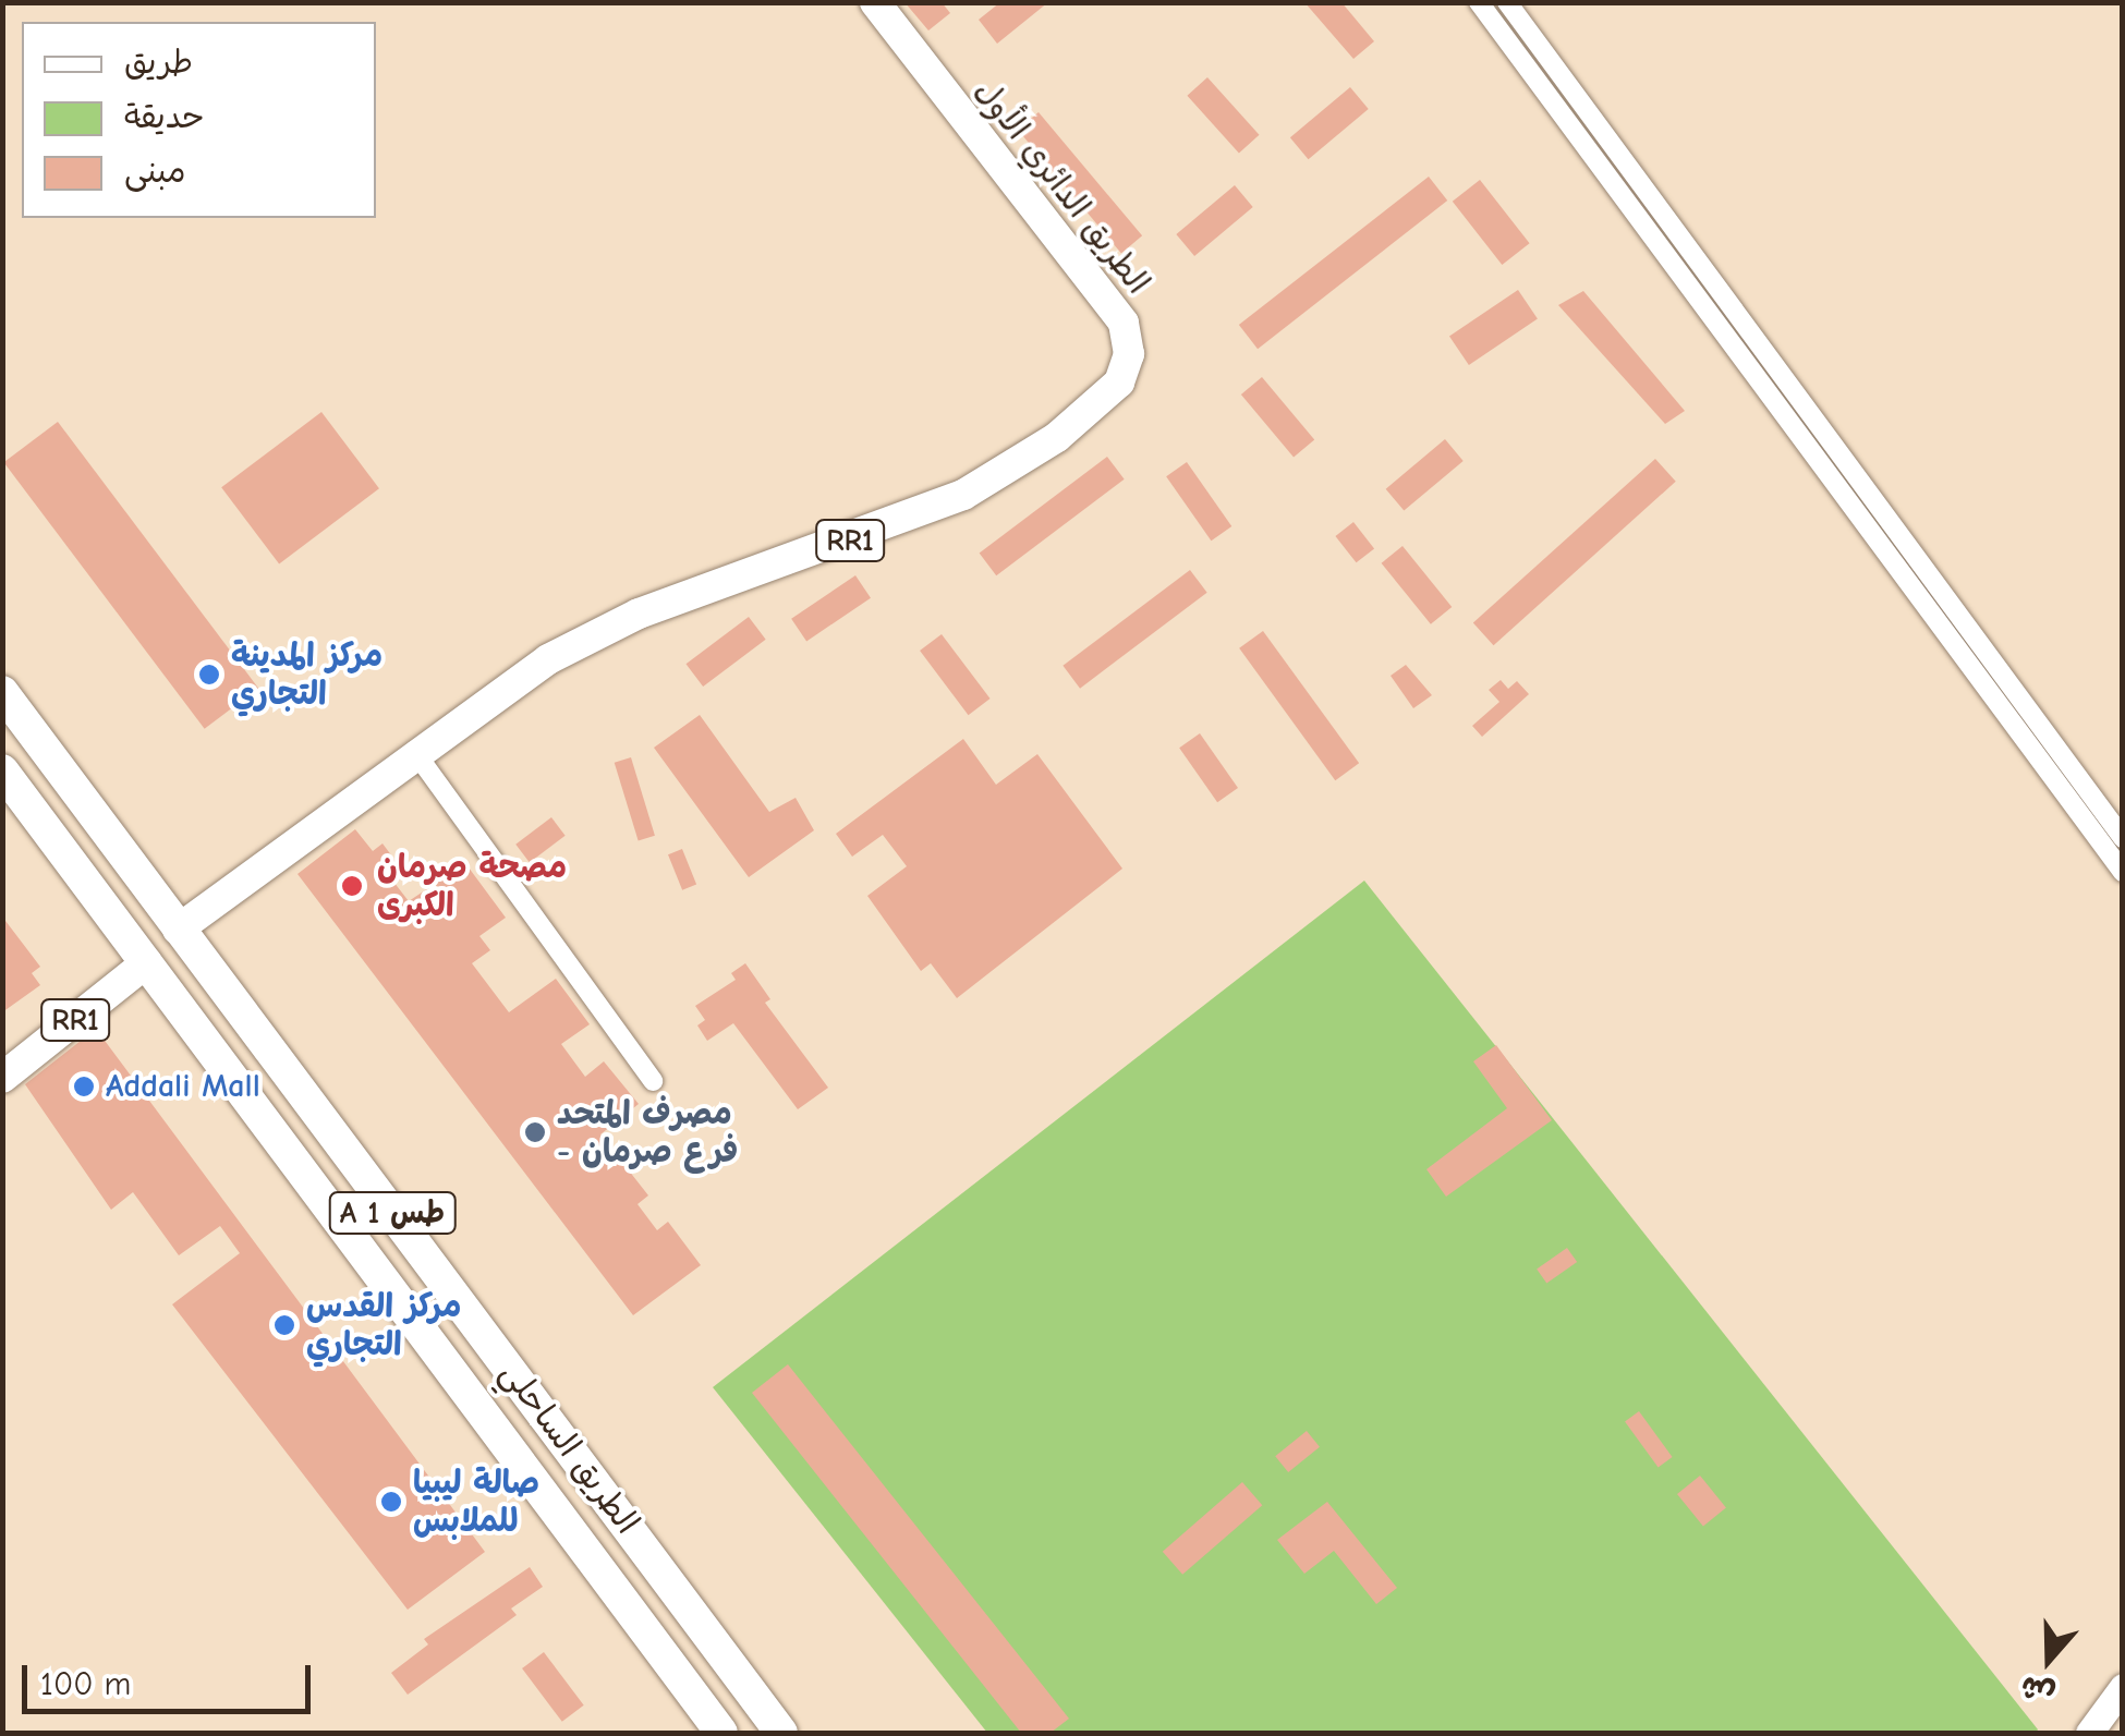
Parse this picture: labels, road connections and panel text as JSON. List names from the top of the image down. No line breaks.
{"streets":{"highway":["A 1 طس","الطريق الساحلي"],"main road":["الطريق الدائري الأول","RR1"]},"crossings":[["الطريق الدائري الأول","الطريق الساحلي"],["RR1","الطريق الساحلي"]],"places":["مركز المدينة التجاري","مصحة صرمان الكبرى","Addali Mall","مصرف المتحد - فرع صرمان","مركز القدس التجاري","صالة ليبيا للملابس"],"legend":["طريق","حديقة","مبنى"],"scale_bar":"100 m","north":"bottom"}
